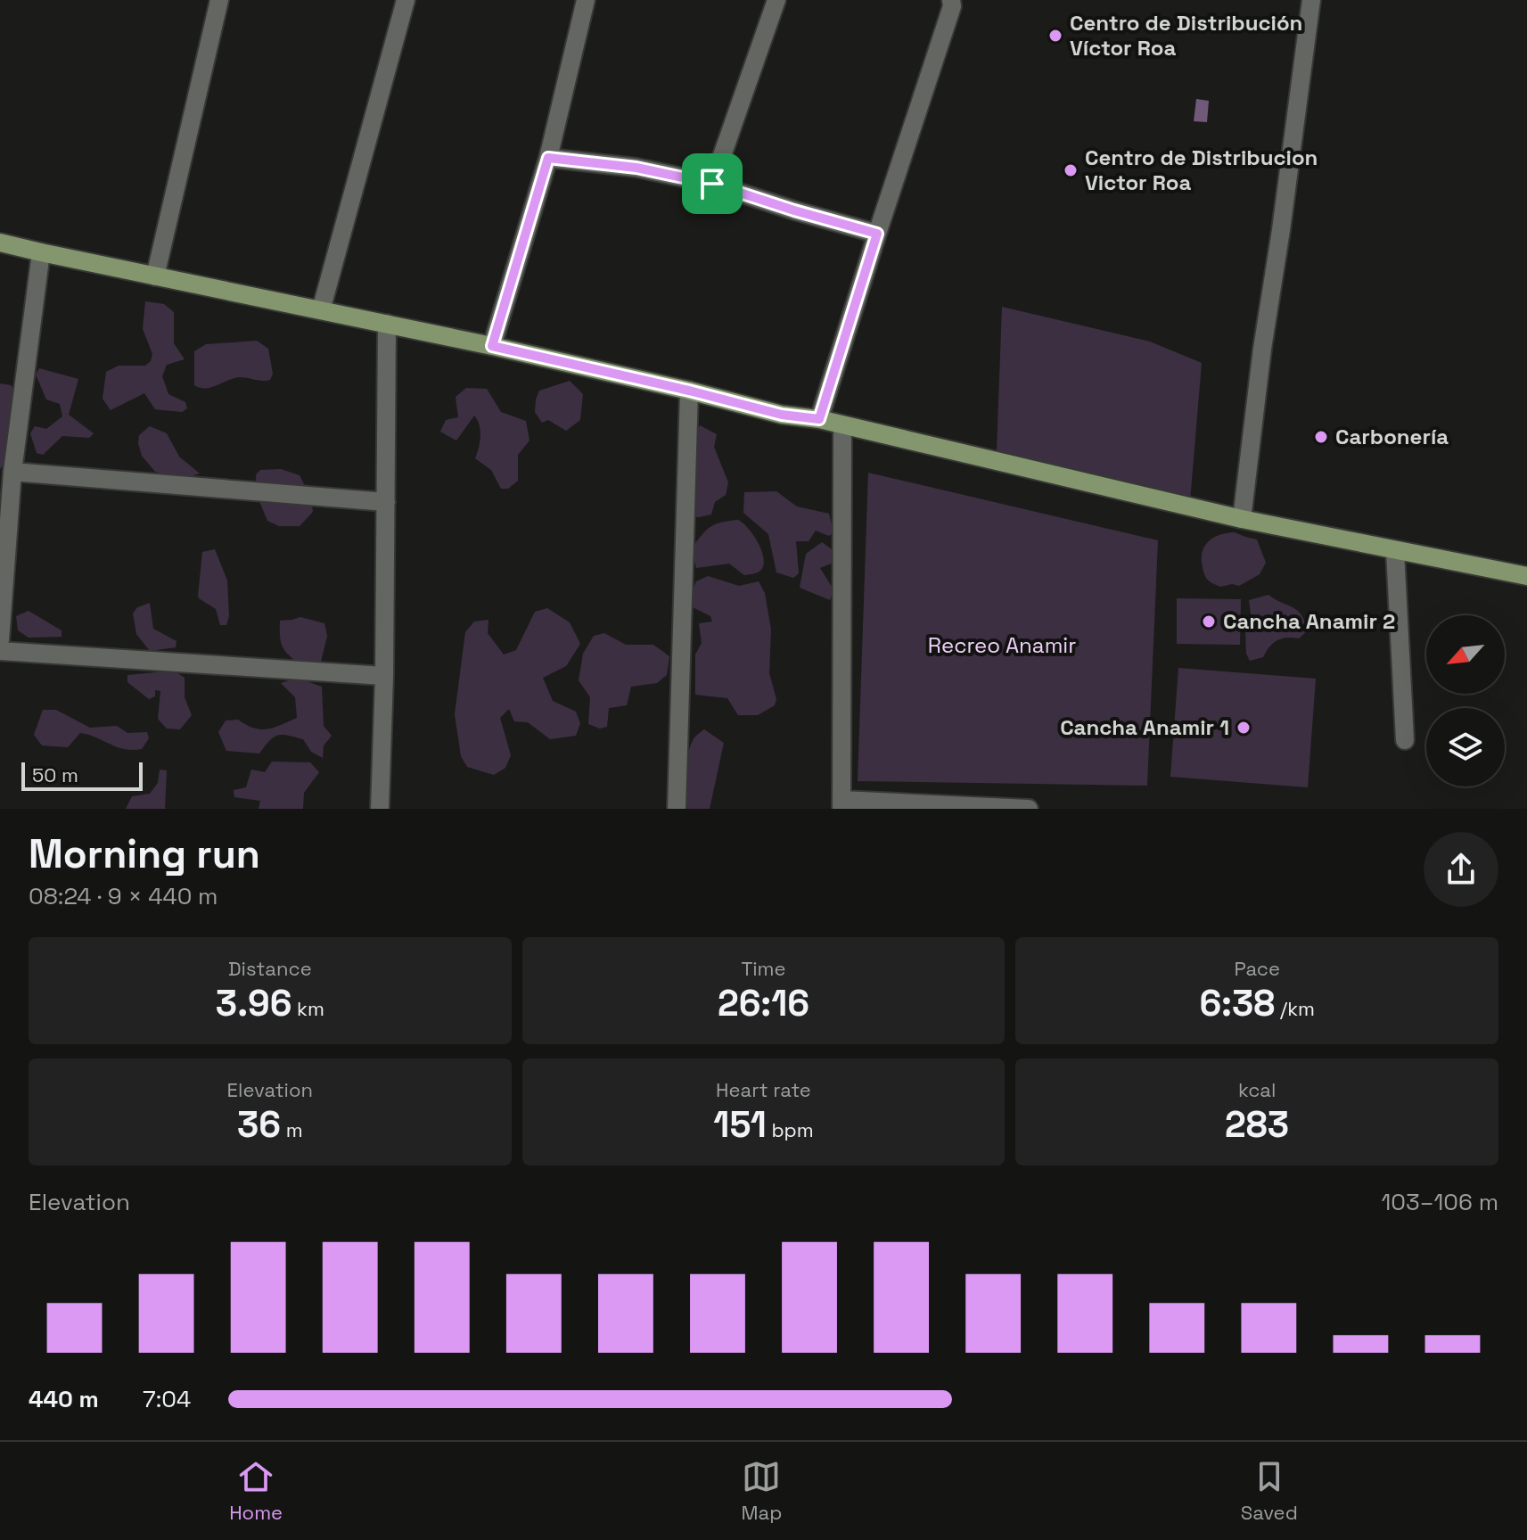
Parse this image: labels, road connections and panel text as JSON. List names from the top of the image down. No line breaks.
{"parks":["Recreo Anamir"],"places":["Centro de Distribución Víctor Roa","Centro de Distribucion Victor Roa","Carbonería","Cancha Anamir 2","Cancha Anamir 1"],"scale_bar":"50 m","north":"bottom left","page":{"scale":"50 m","heading":["Morning run","08:24 · 9 × 440 m"],"stats":[["Distance","3.96 km"],["Time","26:16"],["Pace","6:38 /km"],["Elevation","36 m"],["Heart rate","151 bpm"],["kcal","283"]],"chart":["Elevation","103–106 m"],"list":[{"name":"440 m","note":"7:04"}],"tabs":["Home","Map","Saved"]}}
